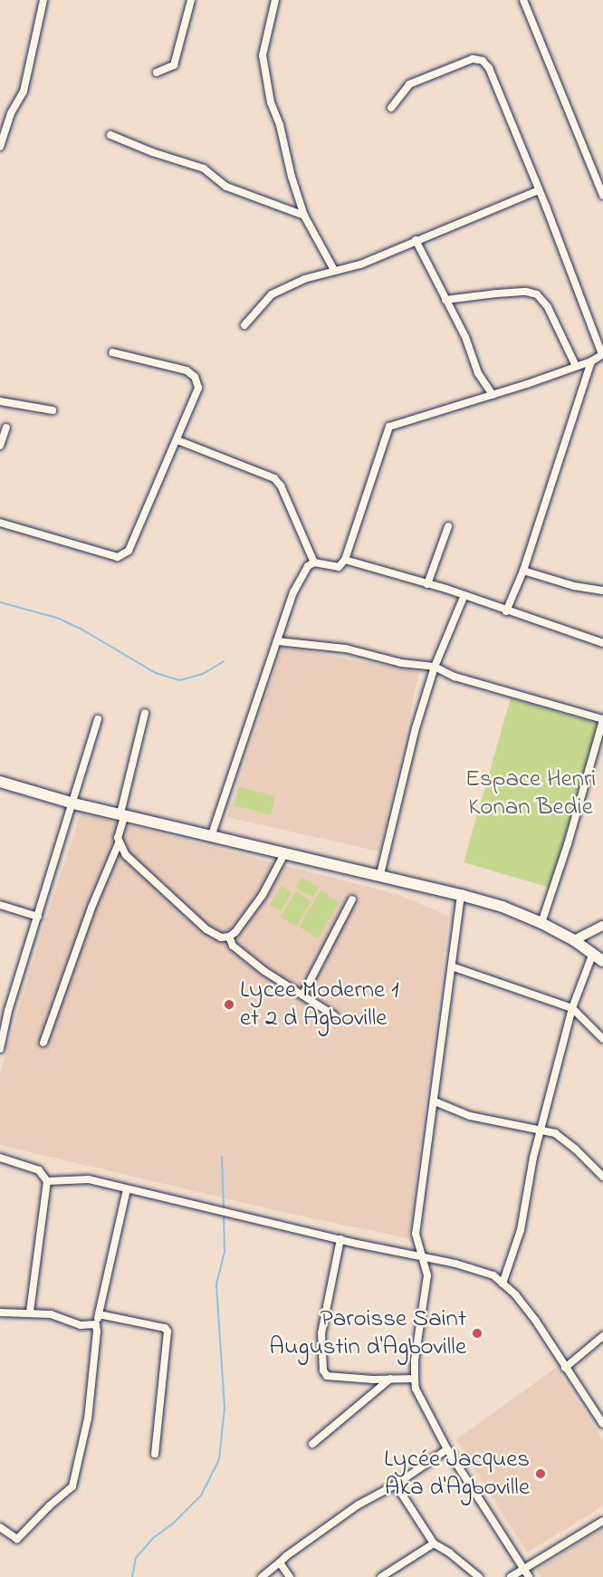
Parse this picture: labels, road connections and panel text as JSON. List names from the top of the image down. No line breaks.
{"parks":["Espace Henri Konan Bedie"],"places":["Lycee Moderne 1 et 2 d Agboville","Paroisse Saint Augustin d'Agboville","Lycée Jacques Aka d'Agboville"]}
